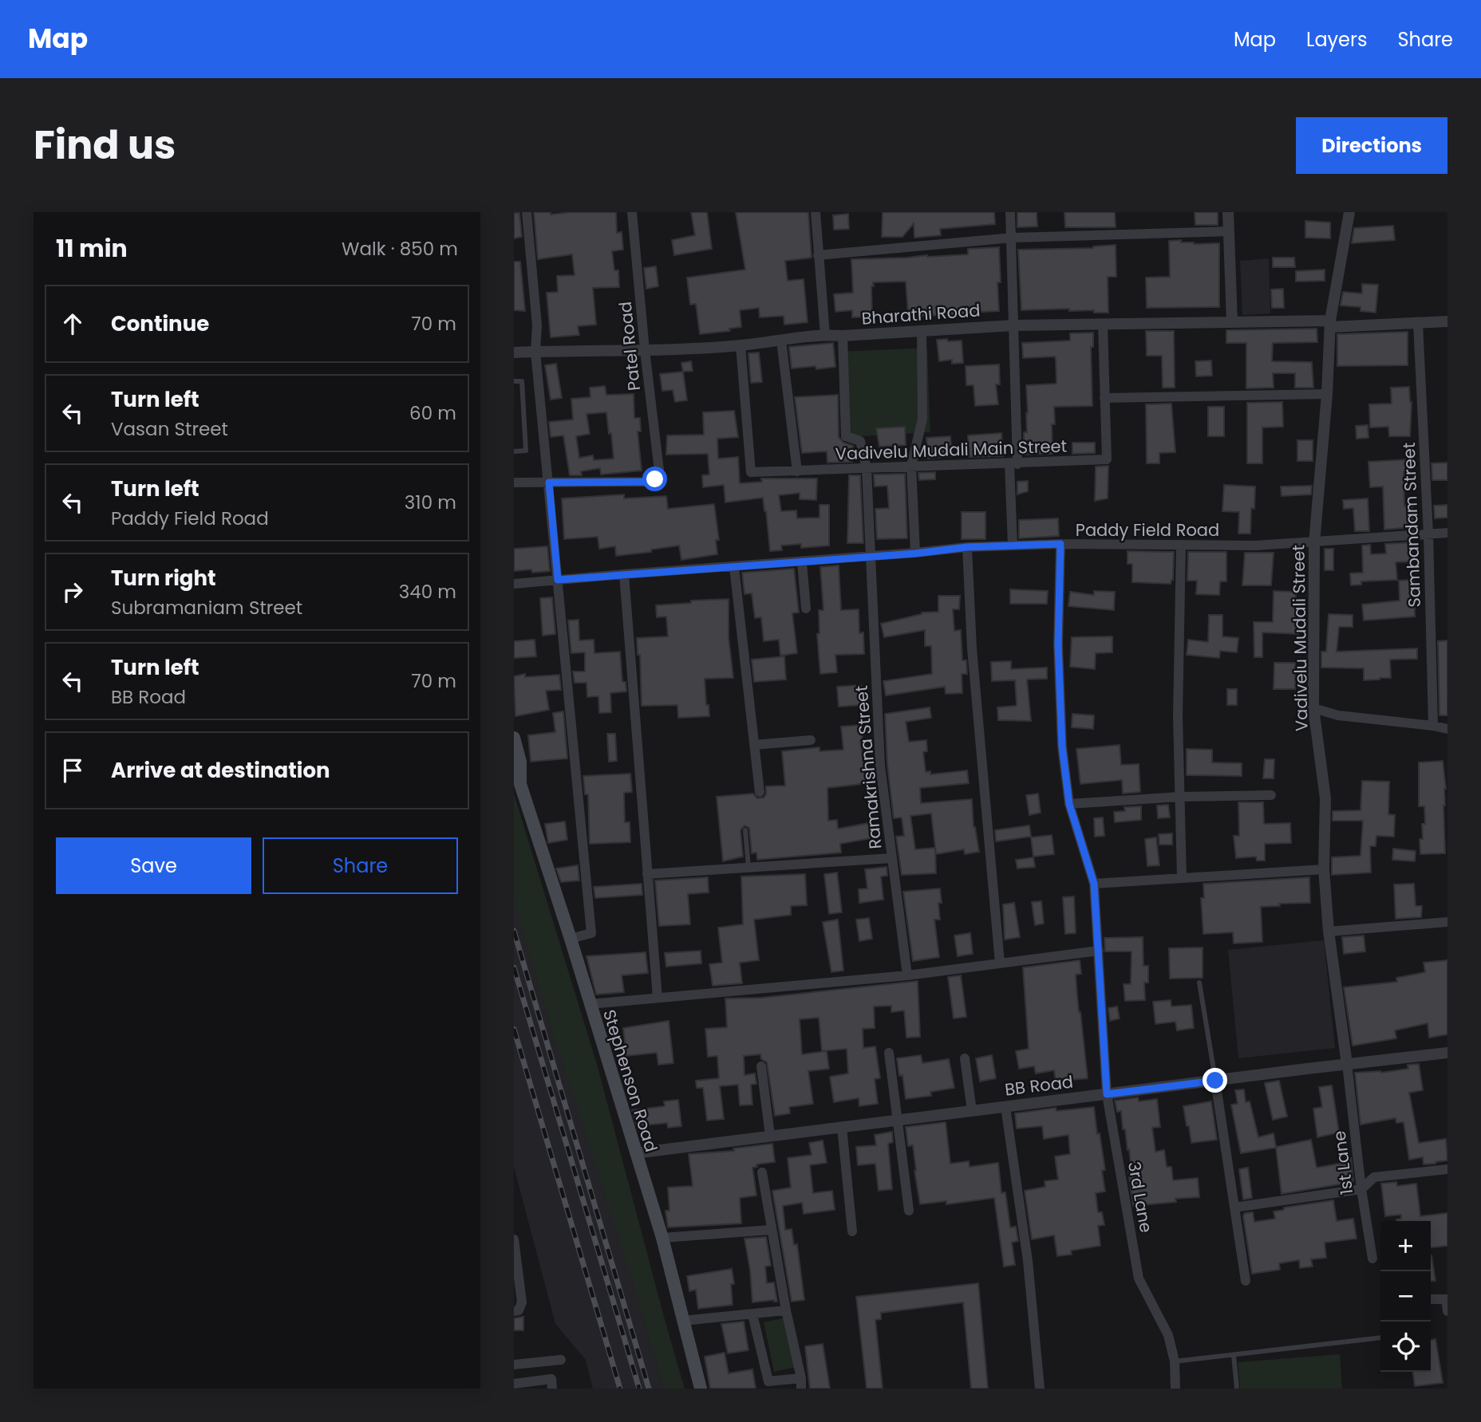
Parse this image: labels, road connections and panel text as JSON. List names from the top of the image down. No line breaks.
{"streets":{"main road":["Stephenson Road"],"street":["Bharathi Road","Patel Road","Vadivelu Mudali Main Street","Sambandam Street","Paddy Field Road","Vadivelu Mudali Street","Ramakrishna Street","BB Road","1st Lane","3rd Lane"]},"crossings":[["Bharathi Road","Patel Road"],["Bharathi Road","Vadivelu Mudali Main Street"],["Bharathi Road","Sambandam Street"],["Bharathi Road","Vadivelu Mudali Street"],["Bharathi Road","Ramakrishna Street"],["Vadivelu Mudali Main Street","Ramakrishna Street"],["Sambandam Street","Paddy Field Road"],["Paddy Field Road","Vadivelu Mudali Street"],["Paddy Field Road","Ramakrishna Street"],["Paddy Field Road","3rd Lane"],["Vadivelu Mudali Street","BB Road"],["Vadivelu Mudali Street","1st Lane"],["Stephenson Road","BB Road"],["BB Road","1st Lane"],["BB Road","3rd Lane"]],"page":{"header":"Map","nav":["Map","Layers","Share"],"title":"Find us","buttons":["Directions",["Save","Share"]],"heading":["11 min","Walk · 850 m"],"list":[["Continue","70 m"],["Turn left","Vasan Street","60 m"],["Turn left","Paddy Field Road","310 m"],["Turn right","Subramaniam Street","340 m"],["Turn left","BB Road","70 m"],"Arrive at destination"],"map_buttons":["+","−"]}}
